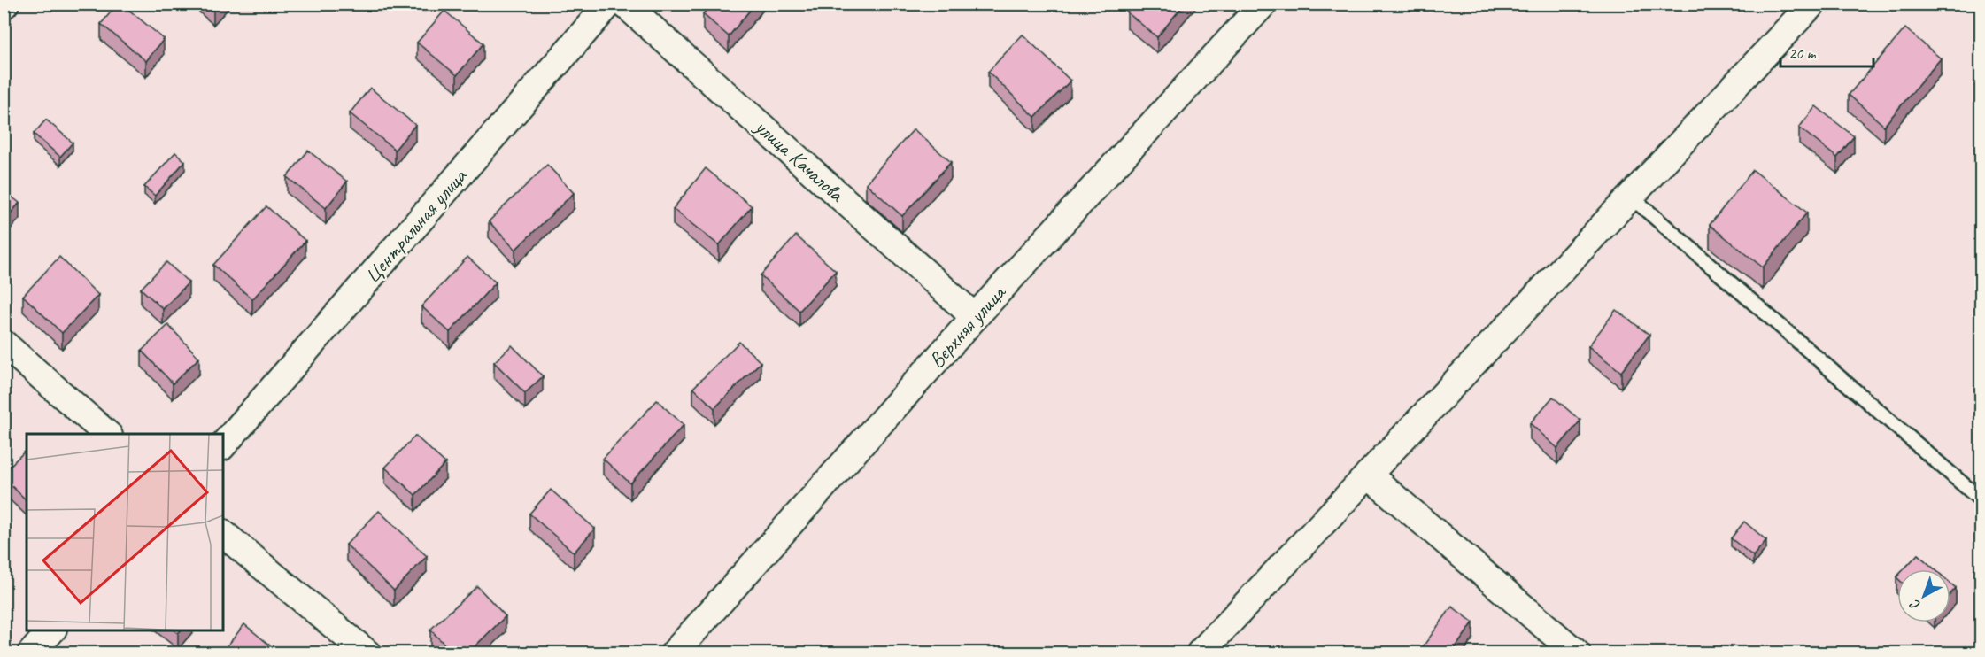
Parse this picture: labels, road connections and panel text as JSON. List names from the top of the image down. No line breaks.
{"streets":{"street":["улица Качалова","Центральная улица","Верхняя улица"]},"crossings":[["улица Качалова","Верхняя улица"]],"scale_bar":"20 m","north":"bottom left"}
